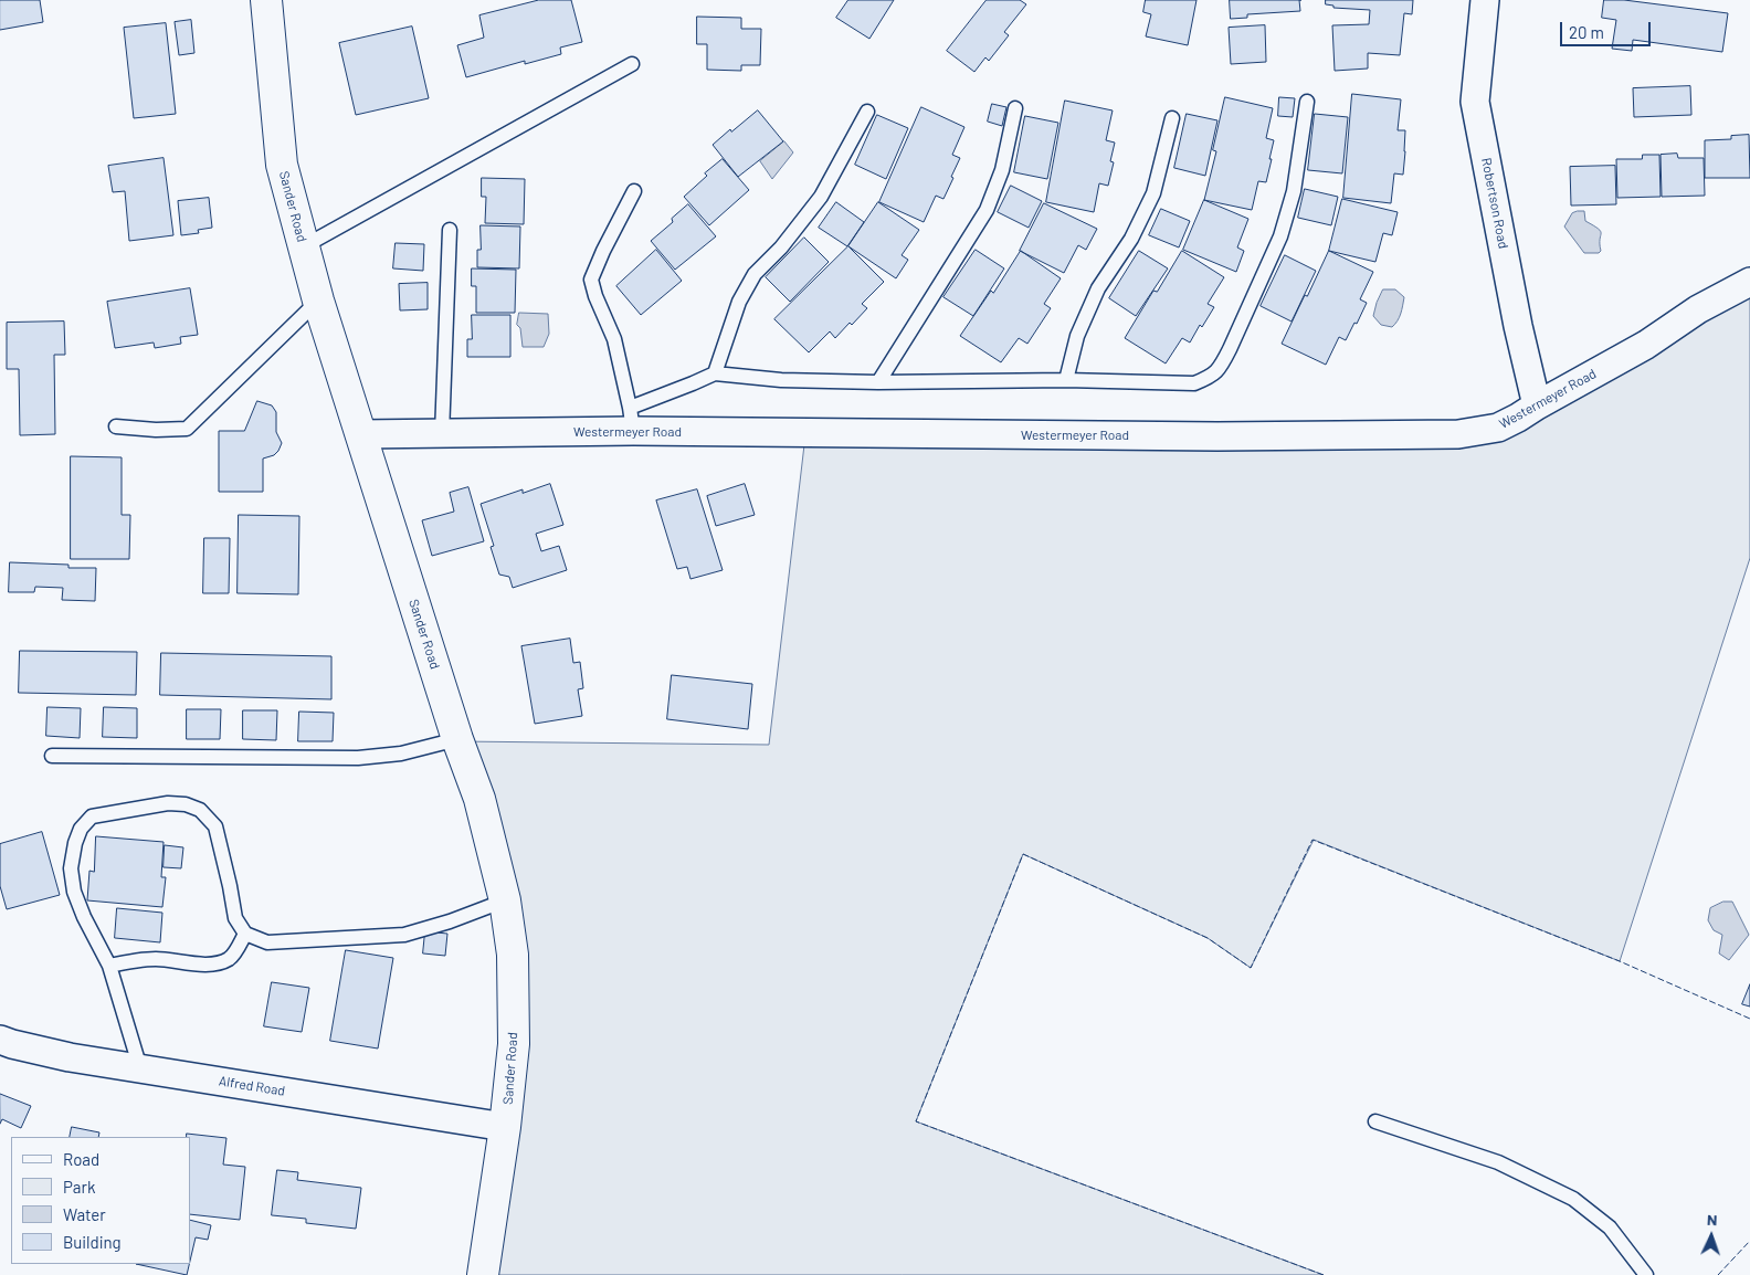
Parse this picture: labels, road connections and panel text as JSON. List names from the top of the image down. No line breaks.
{"streets":{"main road":["Sander Road"],"street":["Robertson Road","Westermeyer Road","Alfred Road"]},"crossings":[["Robertson Road","Westermeyer Road"],["Sander Road","Westermeyer Road"],["Sander Road","Alfred Road"]],"legend":["Road","Park","Water","Building"],"scale_bar":"20 m","north":"top"}
